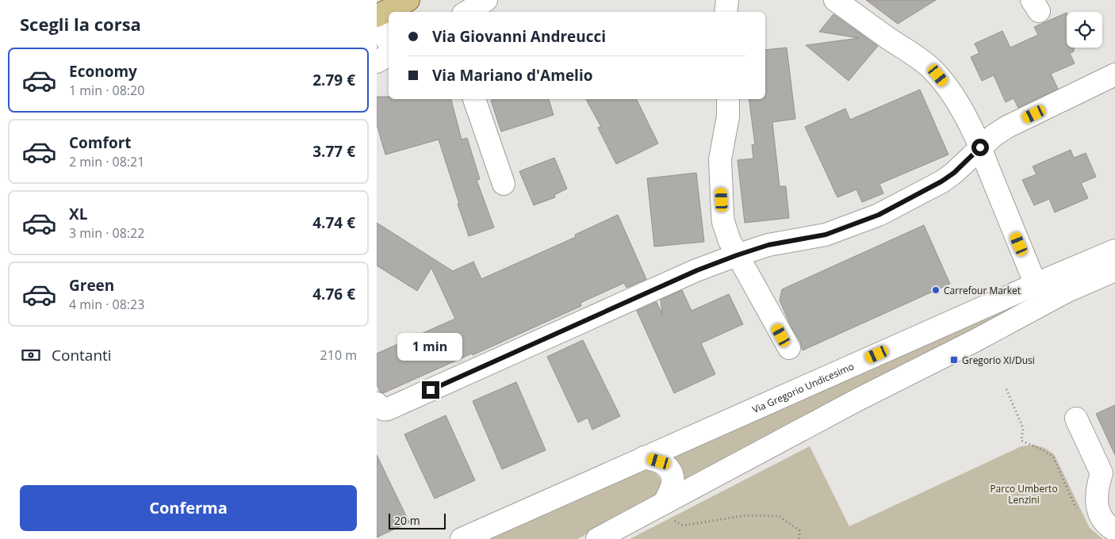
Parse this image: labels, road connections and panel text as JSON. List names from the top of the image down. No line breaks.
{"streets":{"street":["Via Gregorio Undicesimo"]},"parks":["Parco Umberto Lenzini"],"places":{"other":["Carrefour Market"],"transit":["Gregorio XI/Dusi"]},"scale_bar":"20 m","page":{"heading":"Scegli la corsa","banner":["Via Giovanni Andreucci","Via Mariano d'Amelio"],"list":[{"name":"Economy","note":"1 min · 08:20","value":"2.79 €"},{"name":"Comfort","note":"2 min · 08:21","value":"3.77 €"},{"name":"XL","note":"3 min · 08:22","value":"4.74 €"},{"name":"Green","note":"4 min · 08:23","value":"4.76 €"}],"pay":["Contanti","210 m"],"bubble":"1 min","buttons":"Conferma","scale":"20 m"}}
